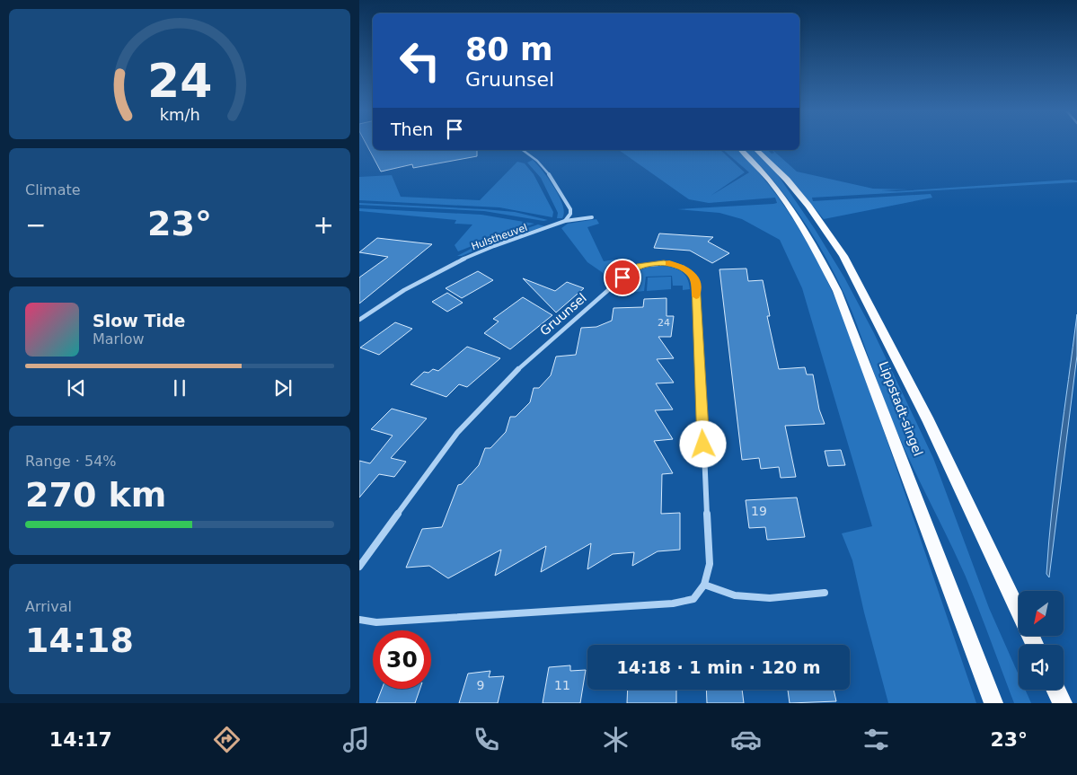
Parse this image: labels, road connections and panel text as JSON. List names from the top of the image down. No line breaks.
{"streets":{"main road":["Lippstadt-singel"],"street":["Hulstheuvel","Gruunsel"]},"house_numbers":["24","19","9","11"],"north":"bottom left","page":{"turn":["80 m","Gruunsel"],"then":"Then","tile":["Climate",["Range · 54%","270 km"],["Arrival","14:18"]],"heat":["−","23°","+"],"song":["Slow Tide","Marlow"],"limit":"30","trip":"14:18 · 1 min · 120 m","tabs":["14:17","23°"],"gauge":["24","km/h"]}}
